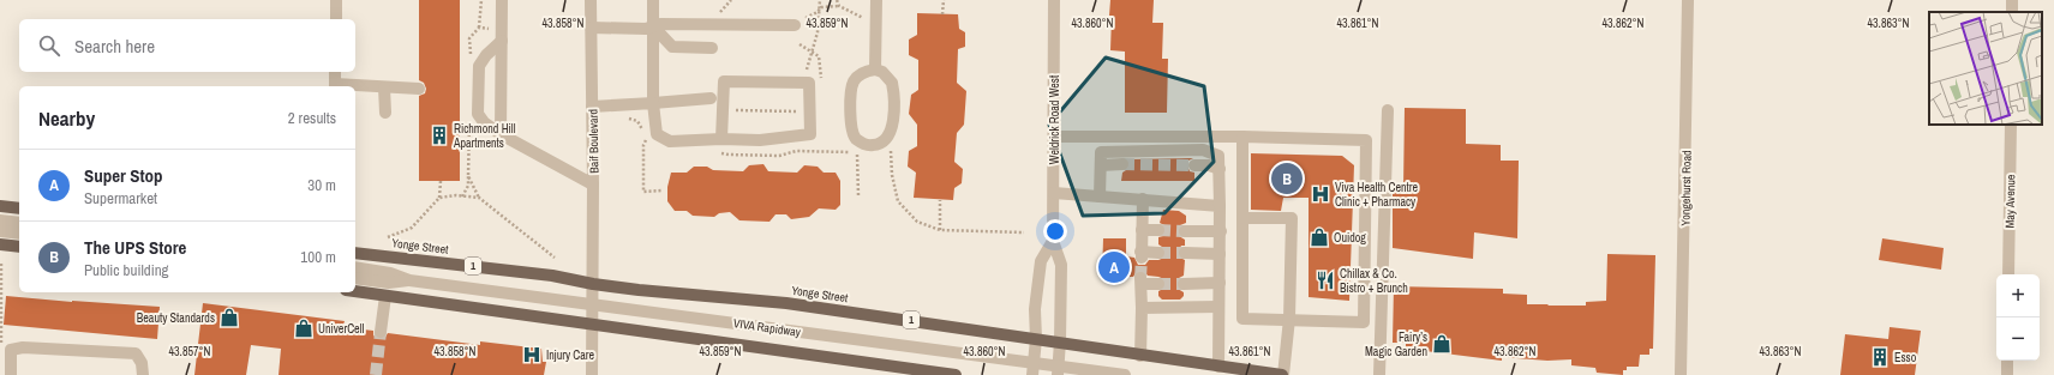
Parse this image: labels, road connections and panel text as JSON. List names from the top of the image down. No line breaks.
{"streets":{"main road":["Yonge Street","1"],"street":["Weldrick Road West","Baif Boulevard","Yongehurst Road","May Avenue","VIVA Rapidway"]},"crossings":[["Weldrick Road West","Yonge Street"],["Weldrick Road West","VIVA Rapidway"],["Baif Boulevard","Yonge Street"],["Baif Boulevard","VIVA Rapidway"]],"places":{"building":["Richmond Hill Apartments","Esso"],"hospital":["Viva Health Centre Clinic + Pharmacy","Injury Care"],"shop":["Ouidog","Beauty Standards","UniverCell","Fairy’s Magic Garden"],"restaurant":["Chillax & Co. Bistro + Brunch"]},"page":{"search":"Search here","heading":["Nearby","2 results"],"list":[{"mark":"A","name":"Super Stop","note":"Supermarket","value":"30 m"},{"mark":"B","name":"The UPS Store","note":"Public building","value":"100 m"}],"pins":["B","A"],"map_buttons":["+","−"]},"coordinates":["43.858°N","43.859°N","43.860°N","43.861°N","43.862°N","43.863°N","43.857°N"]}
